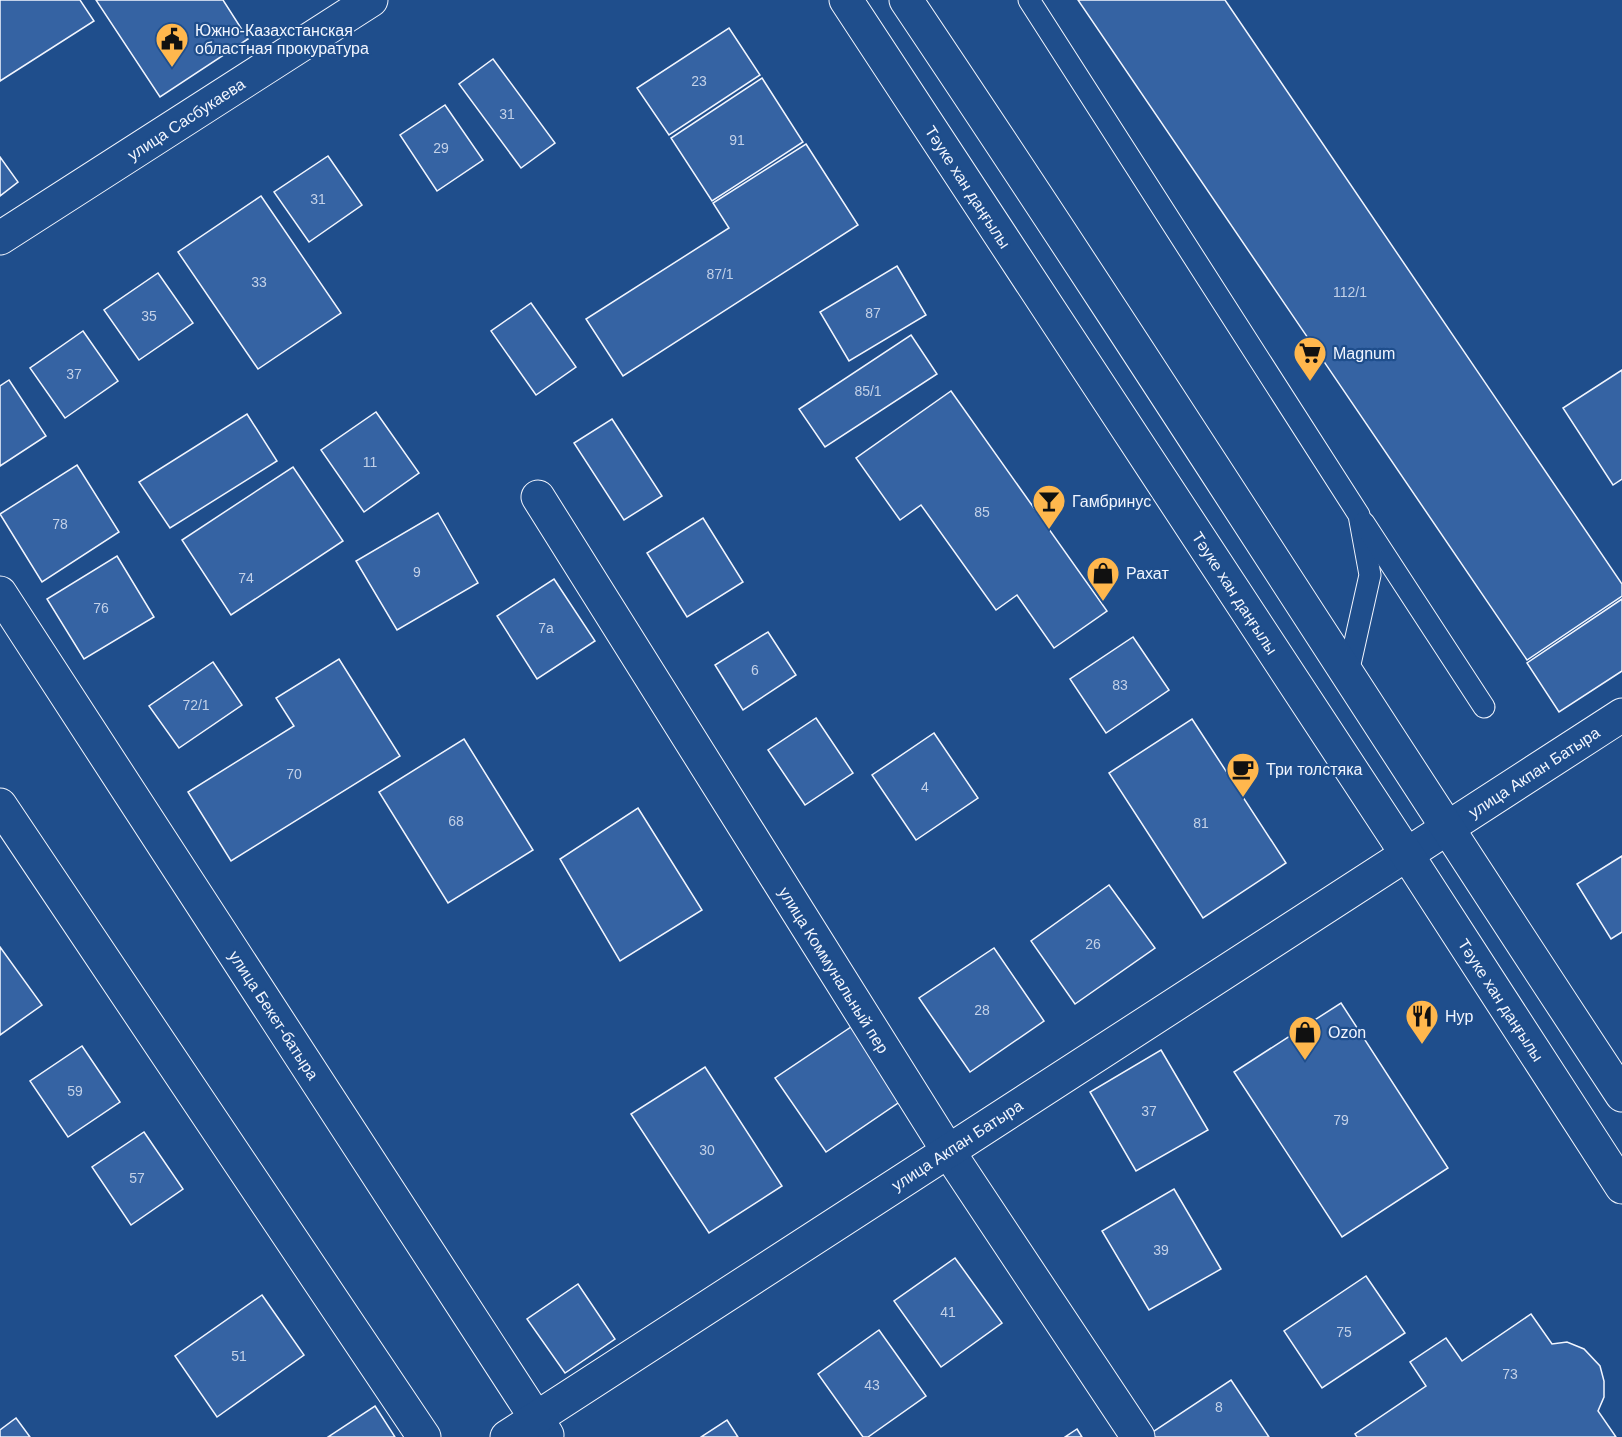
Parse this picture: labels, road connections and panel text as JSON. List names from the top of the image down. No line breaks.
{"streets":{"street":["улица Сасбукаева","Тәуке хан даңғылы","улица Акпан Батыра","улица Коммунальный пер","улица Бекет-батыра"]},"crossings":[["Тәуке хан даңғылы","улица Акпан Батыра"],["улица Акпан Батыра","улица Коммунальный пер"],["улица Акпан Батыра","улица Бекет-батыра"]],"places":{"public building":["Южно-Казахстанская областная прокуратура"],"supermarket":["Magnum"],"bar":["Гамбринус"],"shop":["Рахат","Ozon"],"cafe":["Три толстяка"],"restaurant":["Нур"]},"house_numbers":["23","31","91","29","31","87/1","33","112/1","87","35","37","85/1","11","85","78","9","74","76","7а","6","83","72/1","70","4","68","81","26","28","59","37","79","30","57","39","41","75","51","73","43","8"]}
